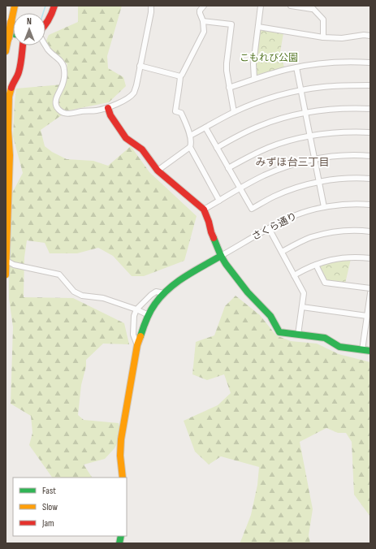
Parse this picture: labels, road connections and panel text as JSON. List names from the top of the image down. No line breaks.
{"streets":{"street":["さくら通り"]},"districts":["みずほ台三丁目"],"parks":["こもれび公園"],"legend":["Fast","Slow","Jam"],"north":"top"}
